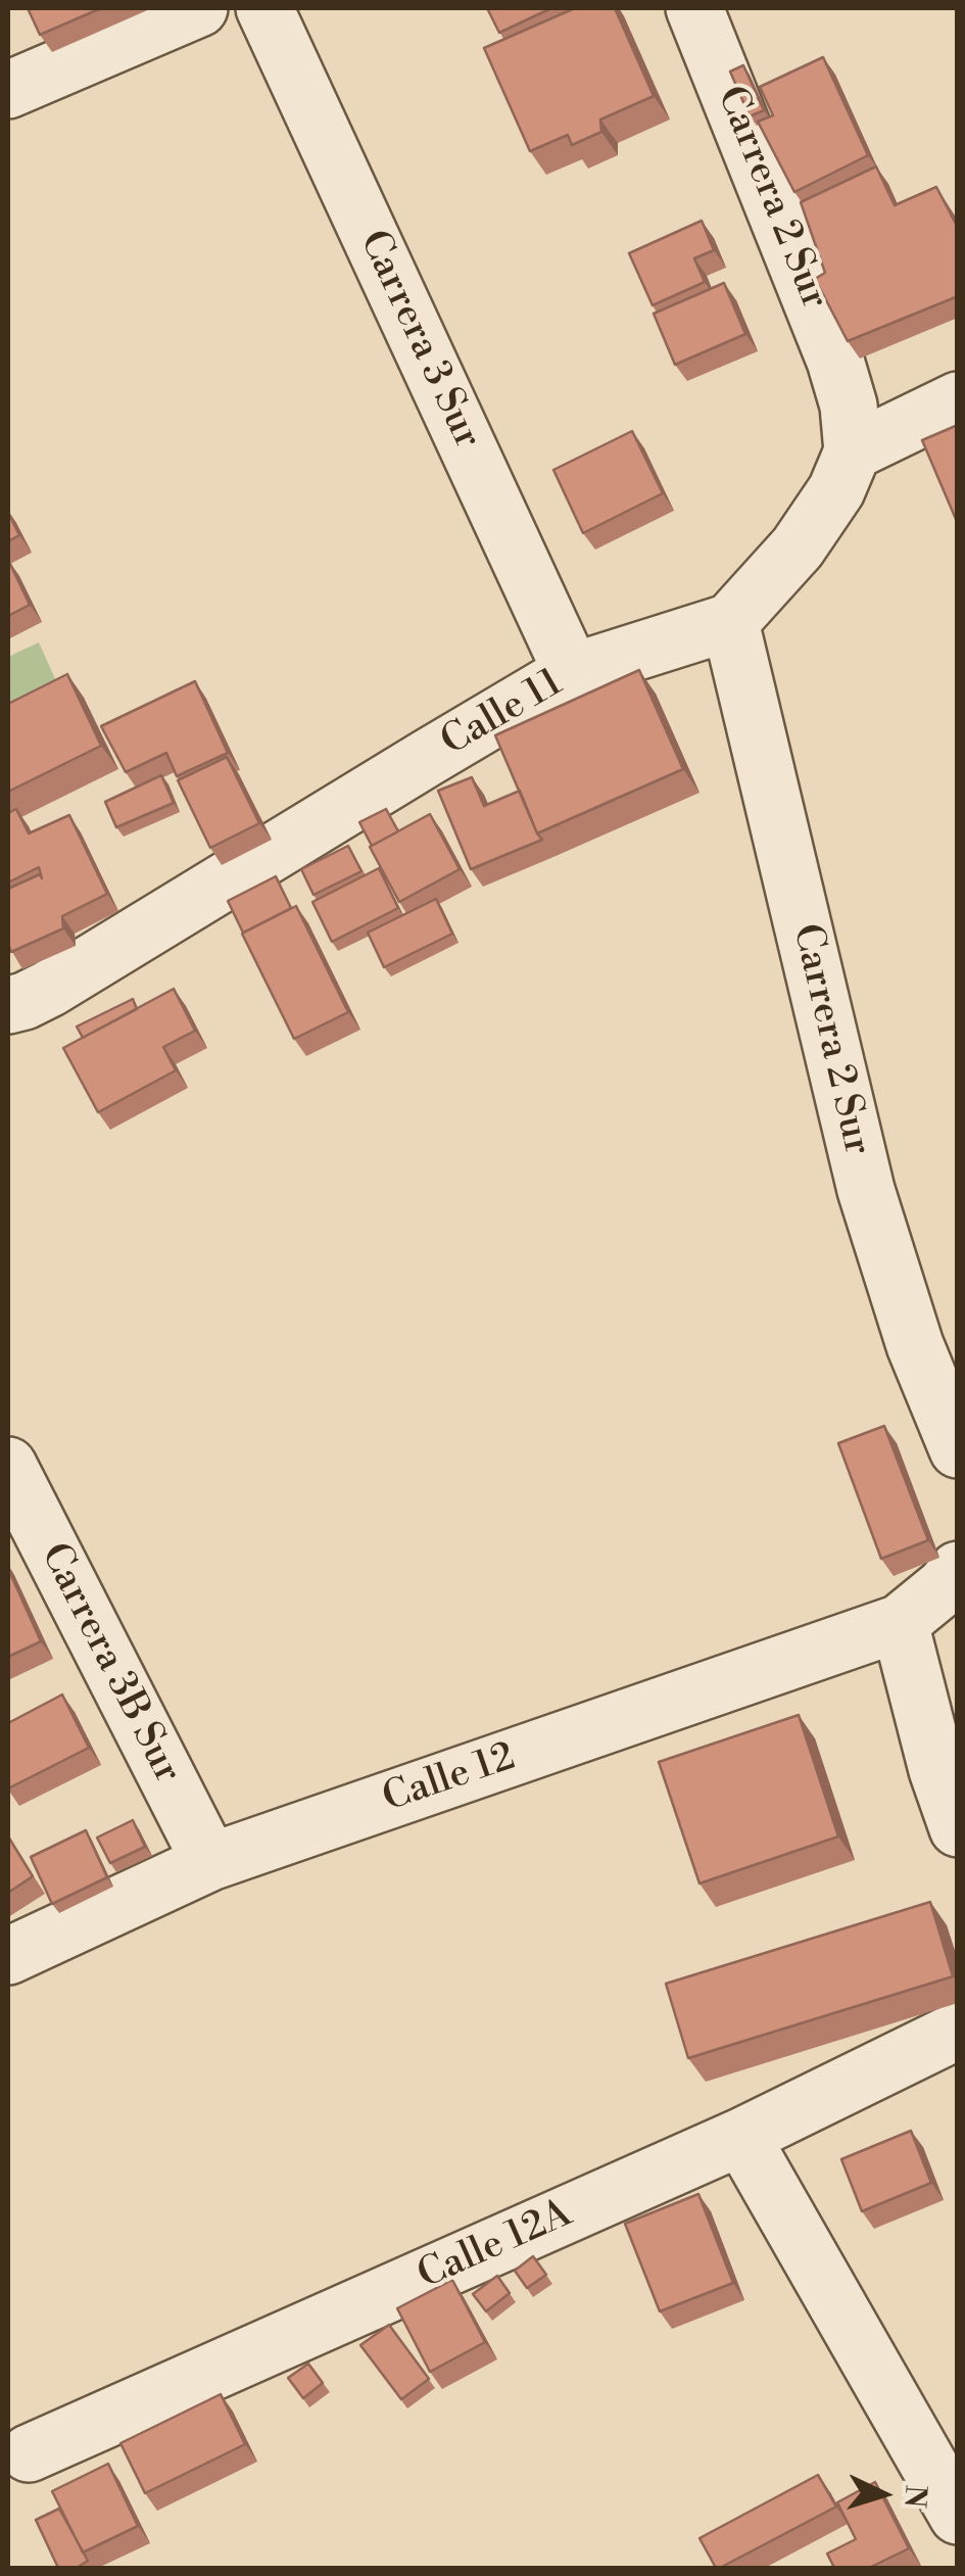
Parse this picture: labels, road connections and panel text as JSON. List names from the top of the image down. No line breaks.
{"streets":{"street":["Carrera 2 Sur","Carrera 3 Sur","Calle 11","Carrera 3B Sur","Calle 12","Calle 12A"]},"crossings":[["Carrera 2 Sur","Calle 11"],["Carrera 3 Sur","Calle 11"],["Carrera 3B Sur","Calle 12"]],"north":"right"}
